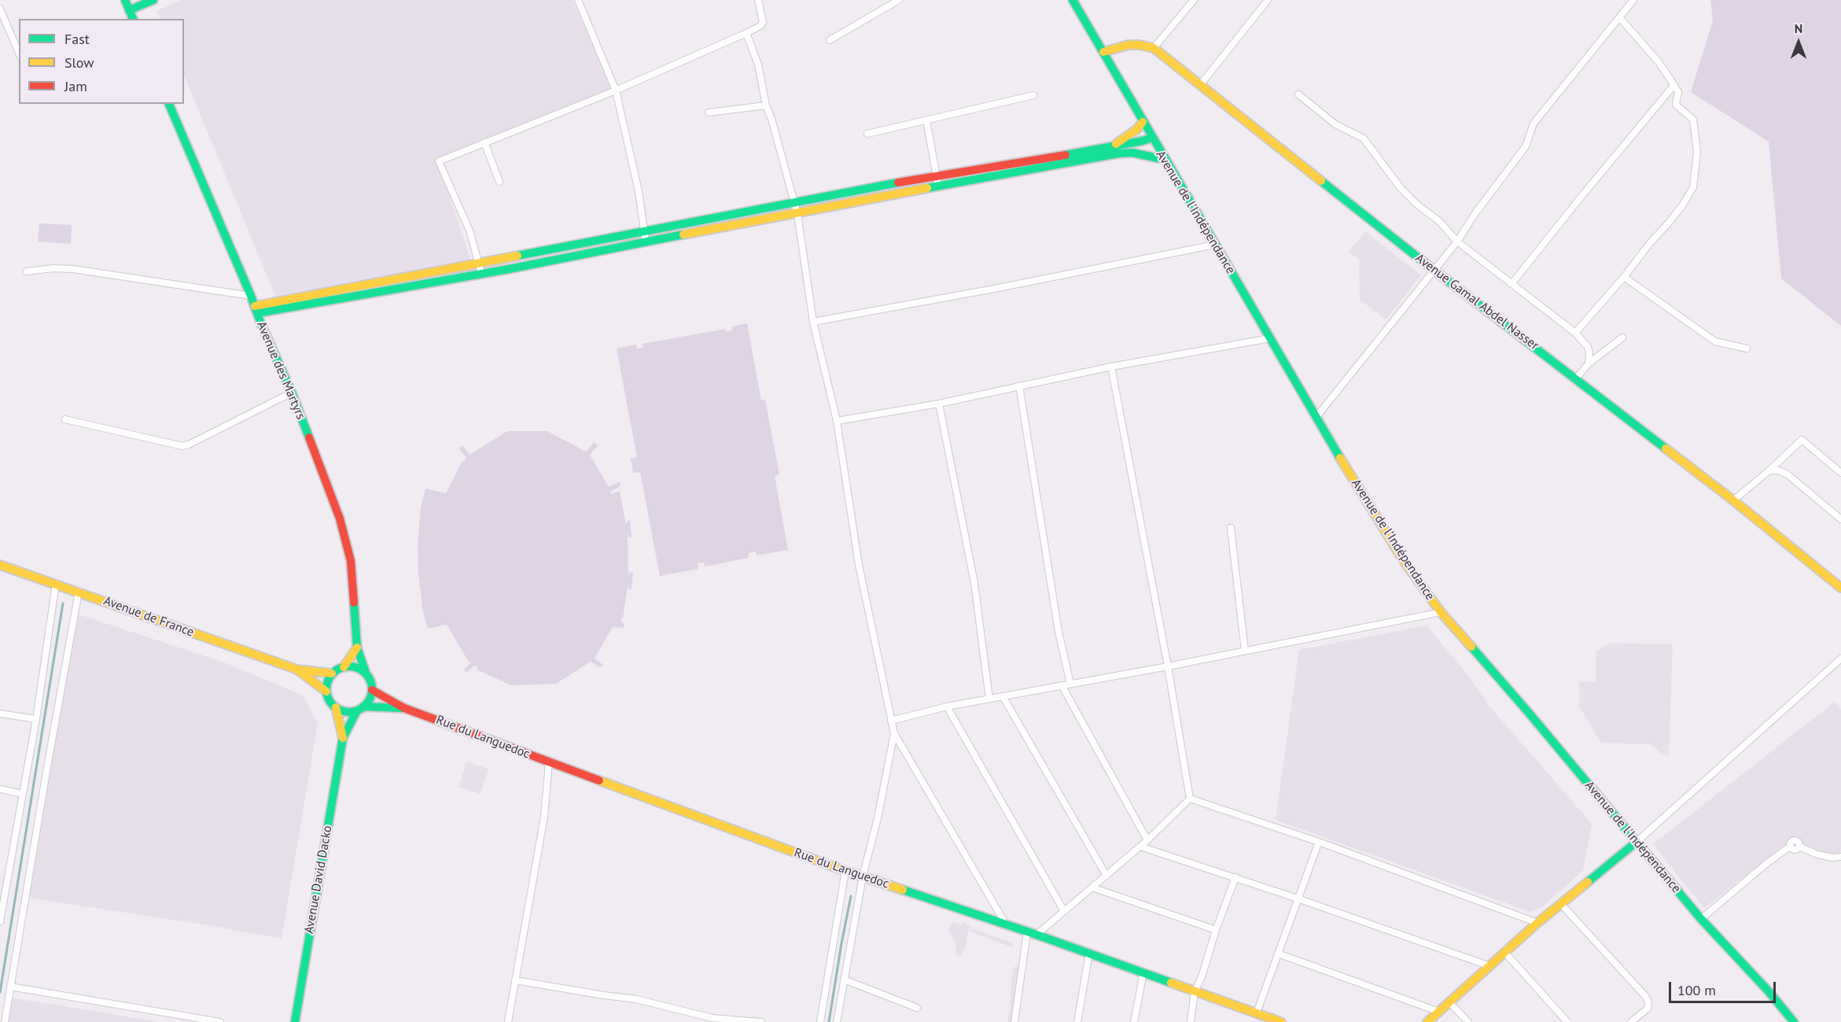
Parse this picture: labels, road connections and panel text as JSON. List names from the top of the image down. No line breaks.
{"streets":{"main road":["Avenue de l'Indépendance","Avenue Gamal Abdel Nasser","Avenue des Martyrs","Avenue de France","Rue du Languedoc","Avenue David Dacko"]},"crossings":[["Avenue des Martyrs","Avenue de France"],["Avenue des Martyrs","Rue du Languedoc"],["Avenue des Martyrs","Avenue David Dacko"],["Avenue de France","Rue du Languedoc"],["Avenue de France","Avenue David Dacko"],["Rue du Languedoc","Avenue David Dacko"]],"legend":["Fast","Slow","Jam"],"scale_bar":"100 m","north":"top"}
